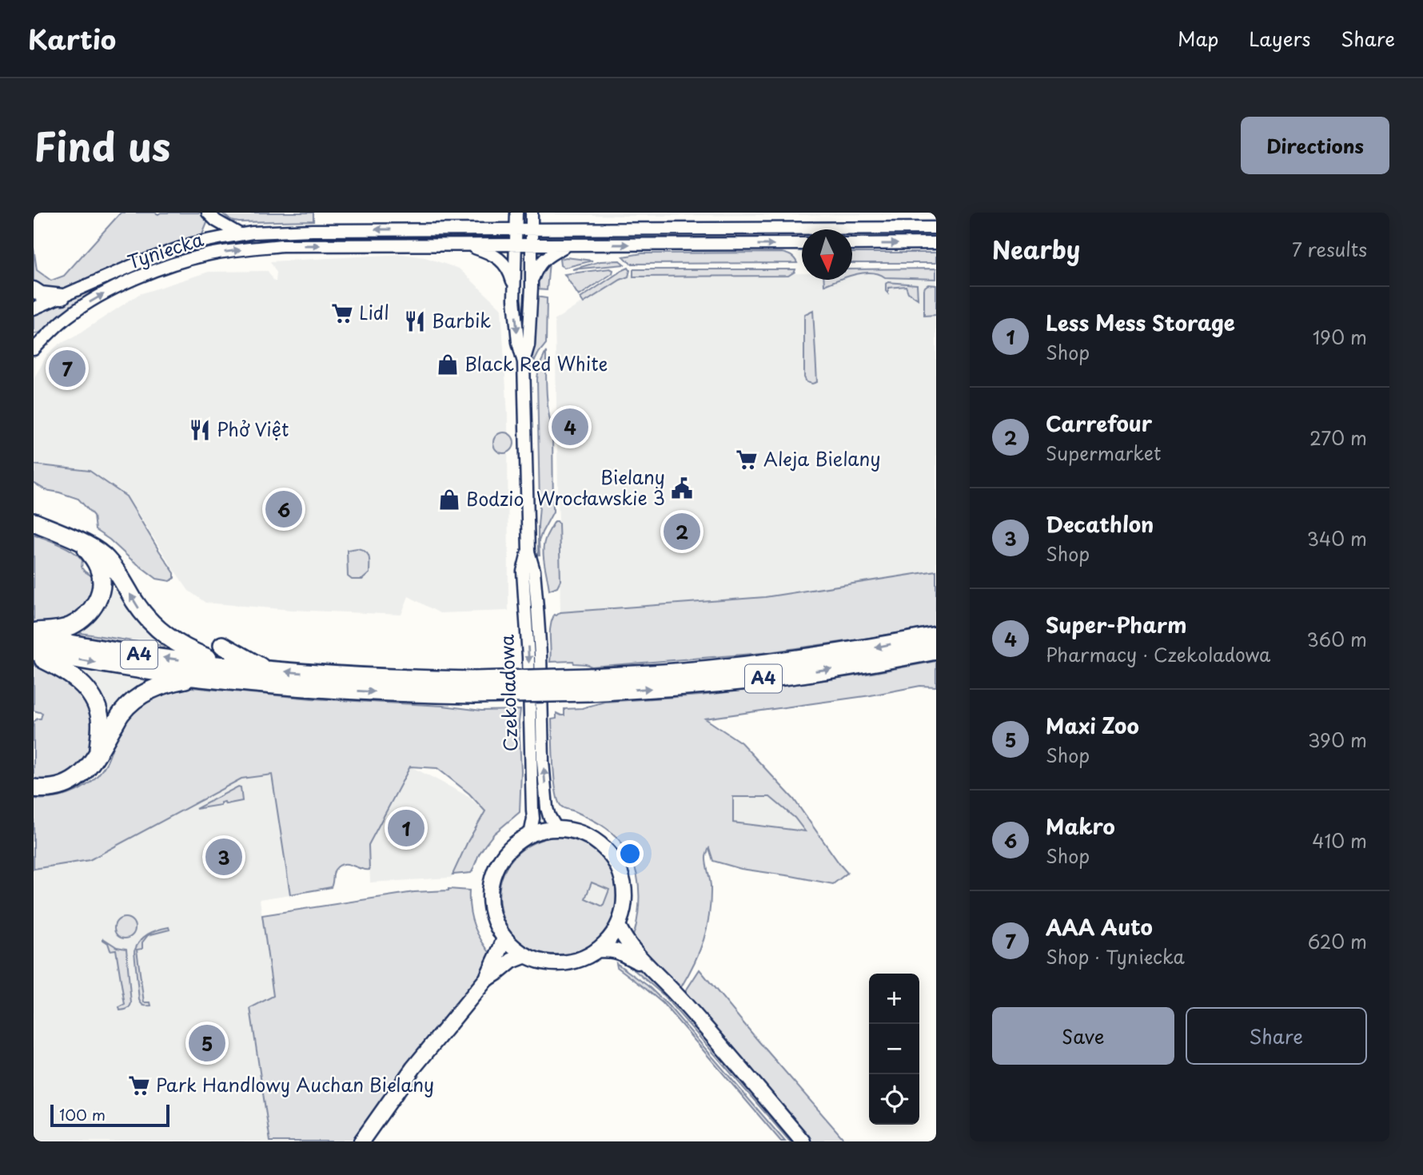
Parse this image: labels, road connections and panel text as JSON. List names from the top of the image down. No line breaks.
{"streets":{"highway":["A4"],"street":["Tyniecka","Czekoladowa"]},"crossings":[["Tyniecka","Czekoladowa"]],"places":{"supermarket":["Lidl","Aleja Bielany","Park Handlowy Auchan Bielany"],"restaurant":["Barbik","Phở Việt"],"shop":["Black Red White","Bodzio"],"public building":["Bielany Wrocławskie 3"]},"scale_bar":"100 m","north":"bottom","page":{"header":"Kartio","nav":["Map","Layers","Share"],"title":"Find us","buttons":["Directions",["Save","Share"]],"heading":["Nearby","7 results"],"list":[{"mark":"1","name":"Less Mess Storage","note":"Shop","value":"190 m"},{"mark":"2","name":"Carrefour","note":"Supermarket","value":"270 m"},{"mark":"3","name":"Decathlon","note":"Shop","value":"340 m"},{"mark":"4","name":"Super-Pharm","note":"Pharmacy · Czekoladowa","value":"360 m"},{"mark":"5","name":"Maxi Zoo","note":"Shop","value":"390 m"},{"mark":"6","name":"Makro","note":"Shop","value":"410 m"},{"mark":"7","name":"AAA Auto","note":"Shop · Tyniecka","value":"620 m"}],"pins":["7","4","6","2","1","3","5"],"map_buttons":["+","−"],"scale":"100 m"}}
